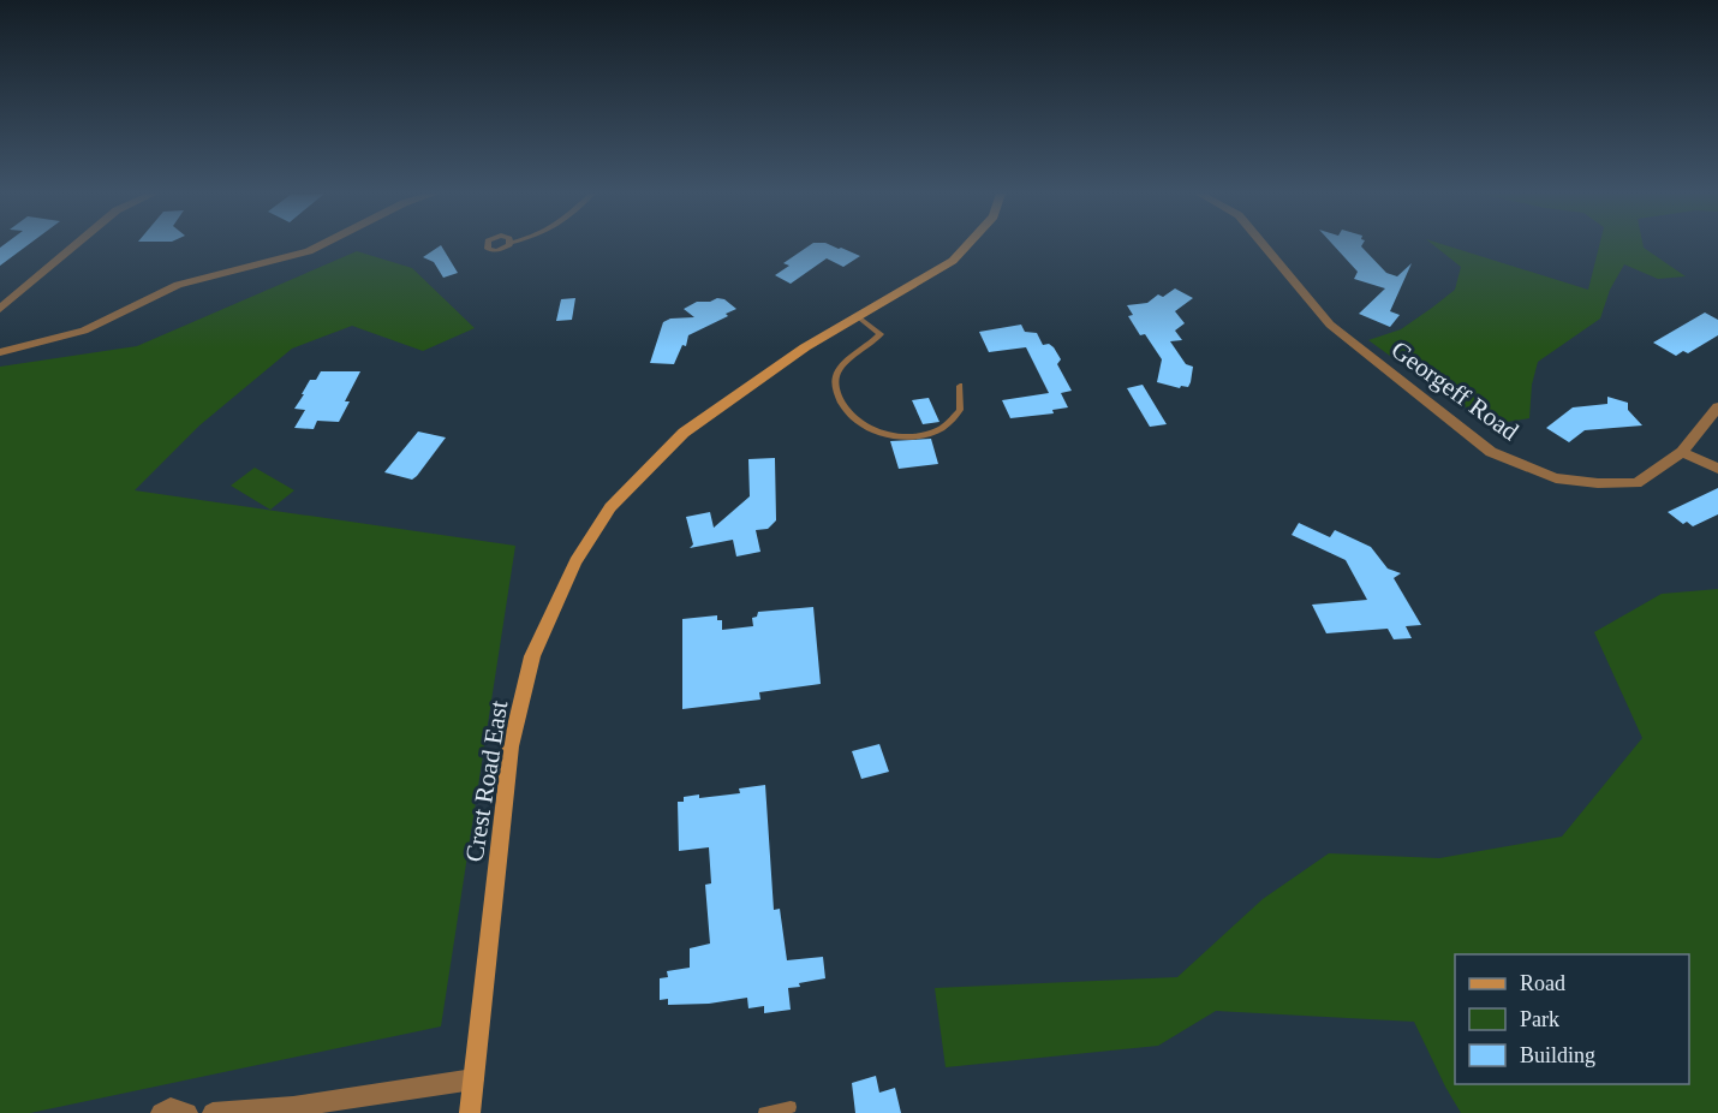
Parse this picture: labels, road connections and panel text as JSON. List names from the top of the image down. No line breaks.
{"streets":{"street":["Georgeff Road","Crest Road East"]},"legend":["Road","Park","Building"]}
